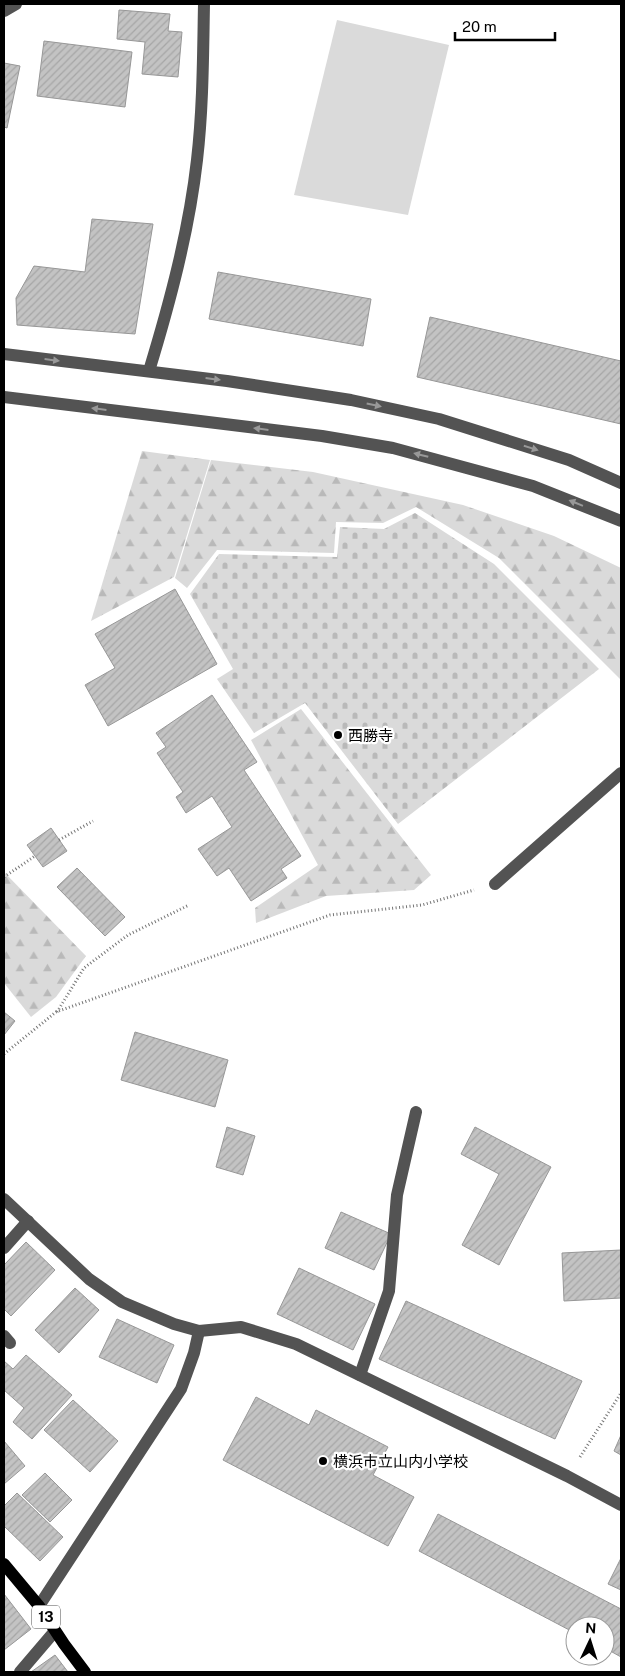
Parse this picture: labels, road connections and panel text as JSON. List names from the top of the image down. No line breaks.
{"streets":{"main road":["13"]},"places":["西勝寺","横浜市立山内小学校"],"scale_bar":"20 m","north":"top"}
